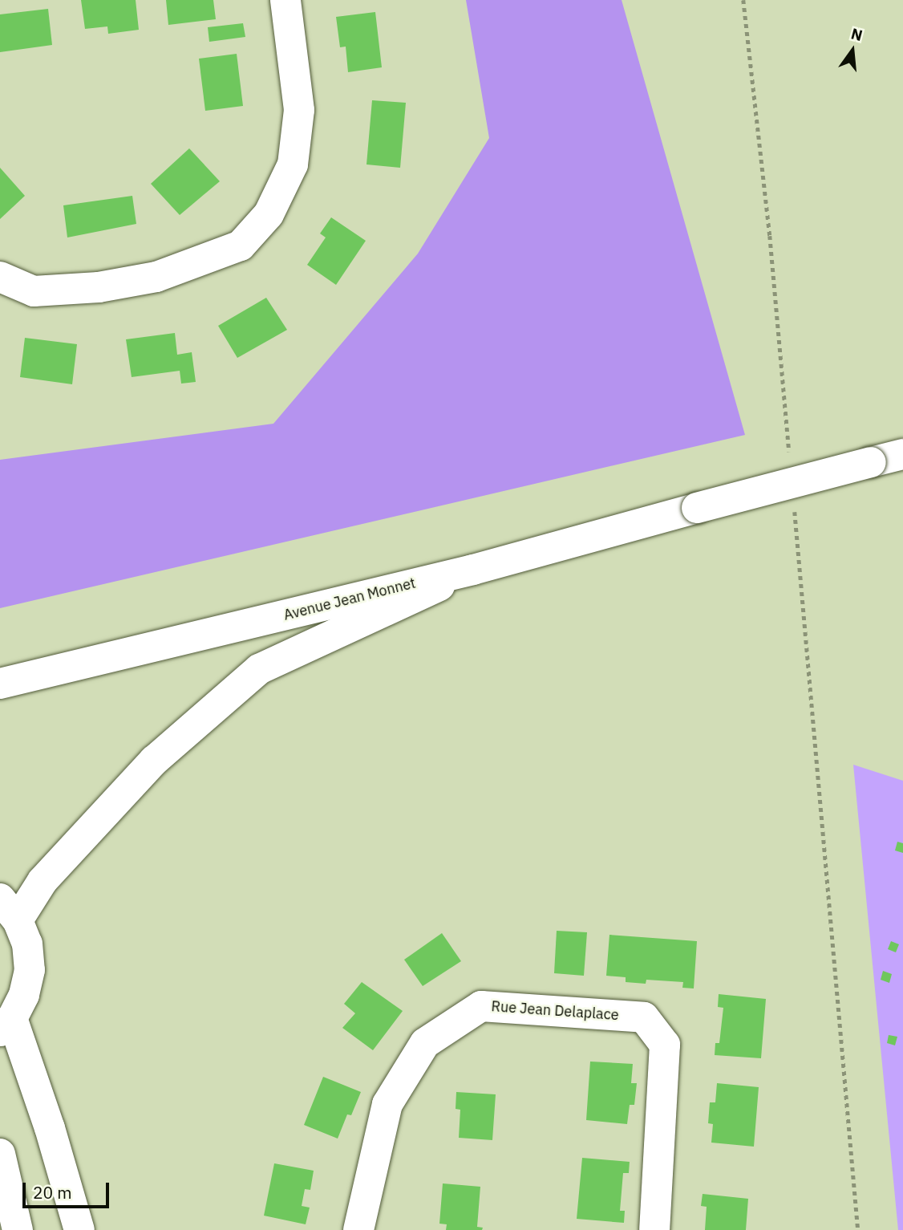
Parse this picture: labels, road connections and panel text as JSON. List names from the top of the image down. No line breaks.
{"streets":{"street":["Avenue Jean Monnet","Rue Jean Delaplace"]},"scale_bar":"20 m","north":"top"}
